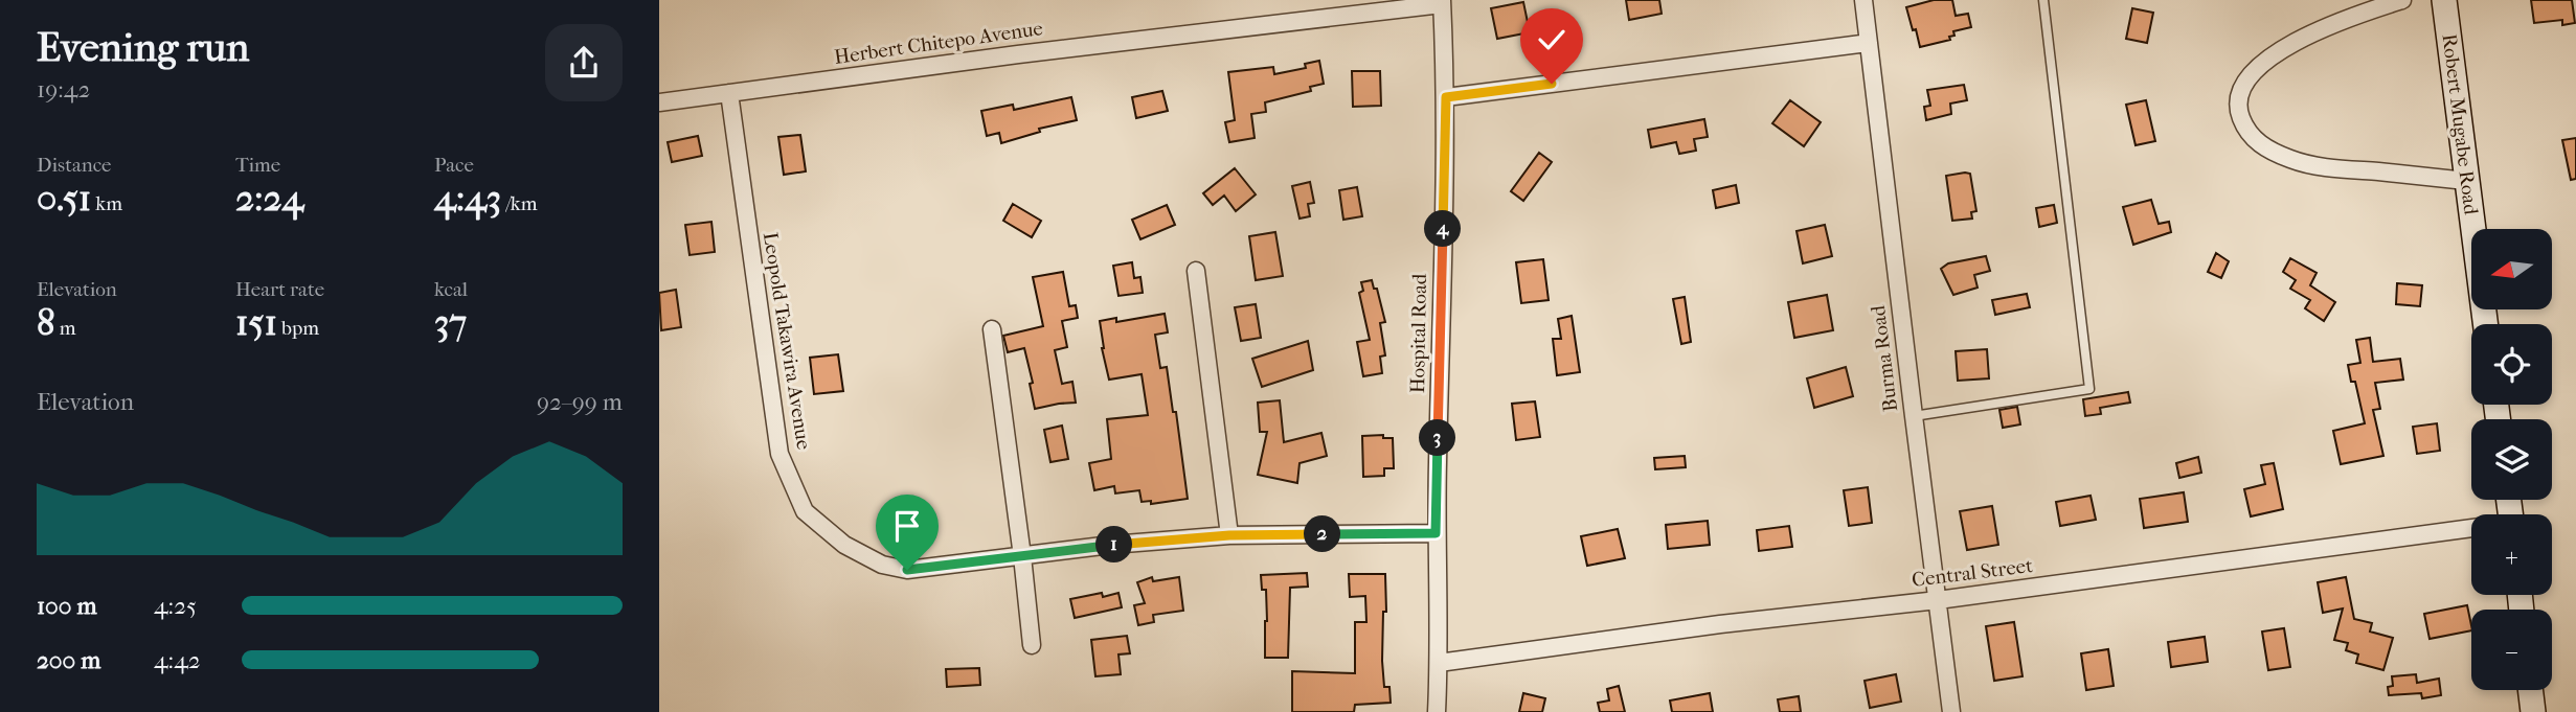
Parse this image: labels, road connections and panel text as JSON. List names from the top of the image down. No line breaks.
{"streets":{"main road":["Robert Mugabe Road"],"street":["Herbert Chitepo Avenue","Hospital Road","Leopold Takawira Avenue","Burma Road","Central Street"]},"crossings":[["Herbert Chitepo Avenue","Hospital Road"],["Herbert Chitepo Avenue","Leopold Takawira Avenue"],["Hospital Road","Leopold Takawira Avenue"],["Hospital Road","Central Street"],["Burma Road","Central Street"]],"north":"left","page":{"heading":["Evening run","19:42"],"stats":[["Distance","0.51 km"],["Time","2:24"],["Pace","4:43 /km"],["Elevation","8 m"],["Heart rate","151 bpm"],["kcal","37"]],"pins":["4","3","2","1"],"map_buttons":["+","−"],"chart":["Elevation","92–99 m"],"list":[{"name":"100 m","note":"4:25"},{"name":"200 m","note":"4:42"}]}}
